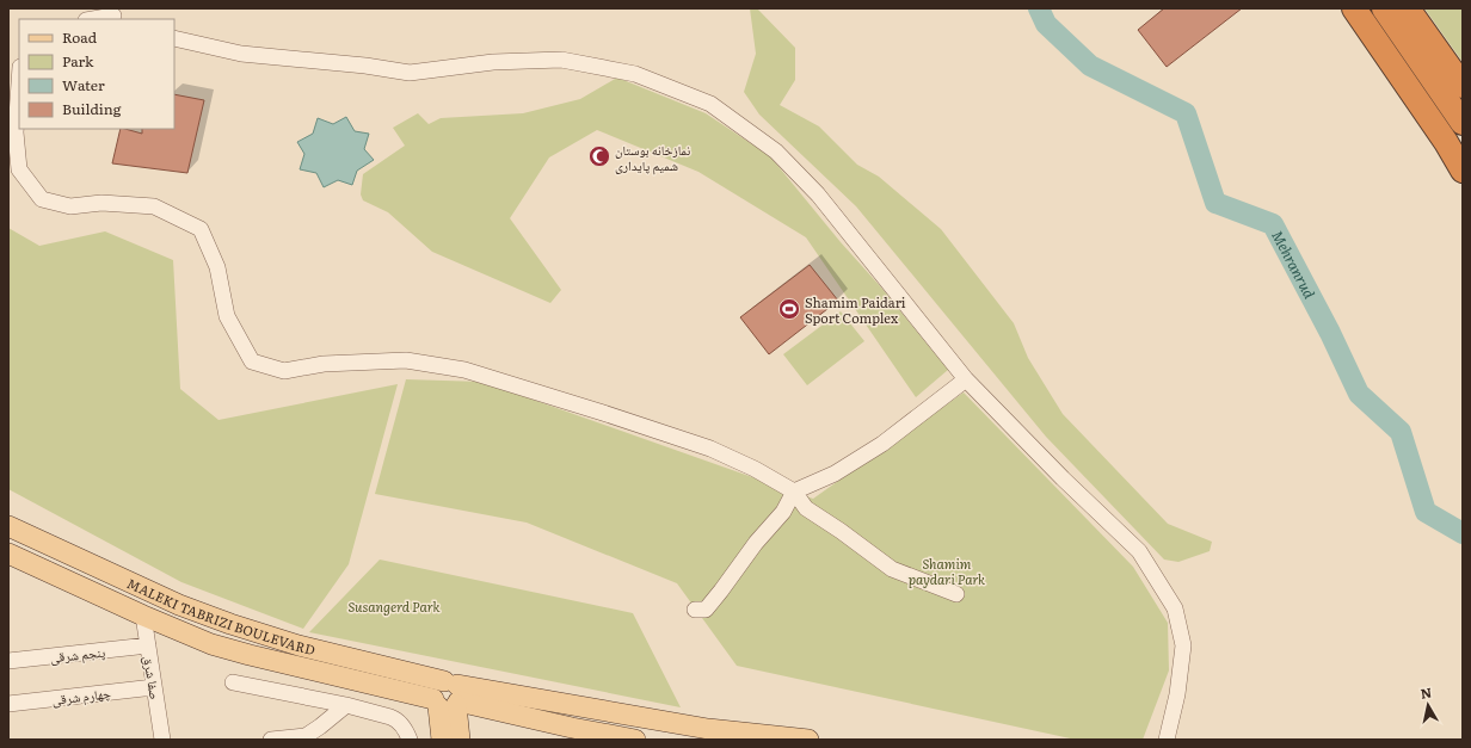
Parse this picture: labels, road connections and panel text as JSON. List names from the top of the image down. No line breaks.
{"streets":{"main road":["MALEKI TABRIZI BOULEVARD"],"street":["پنجم شرقی","صفا شرق","چهارم شرقی"]},"crossings":[["MALEKI TABRIZI BOULEVARD","صفا شرق"],["پنجم شرقی","صفا شرق"],["صفا شرق","چهارم شرقی"]],"water":["Mehranrud"],"parks":["Shamim paydari Park","Susangerd Park"],"places":{"mosque":["نمازخانه بوستان شمیم پایداری"],"sports":["Shamim Paidari Sport Complex"]},"legend":["Road","Park","Water","Building"],"north":"top"}
